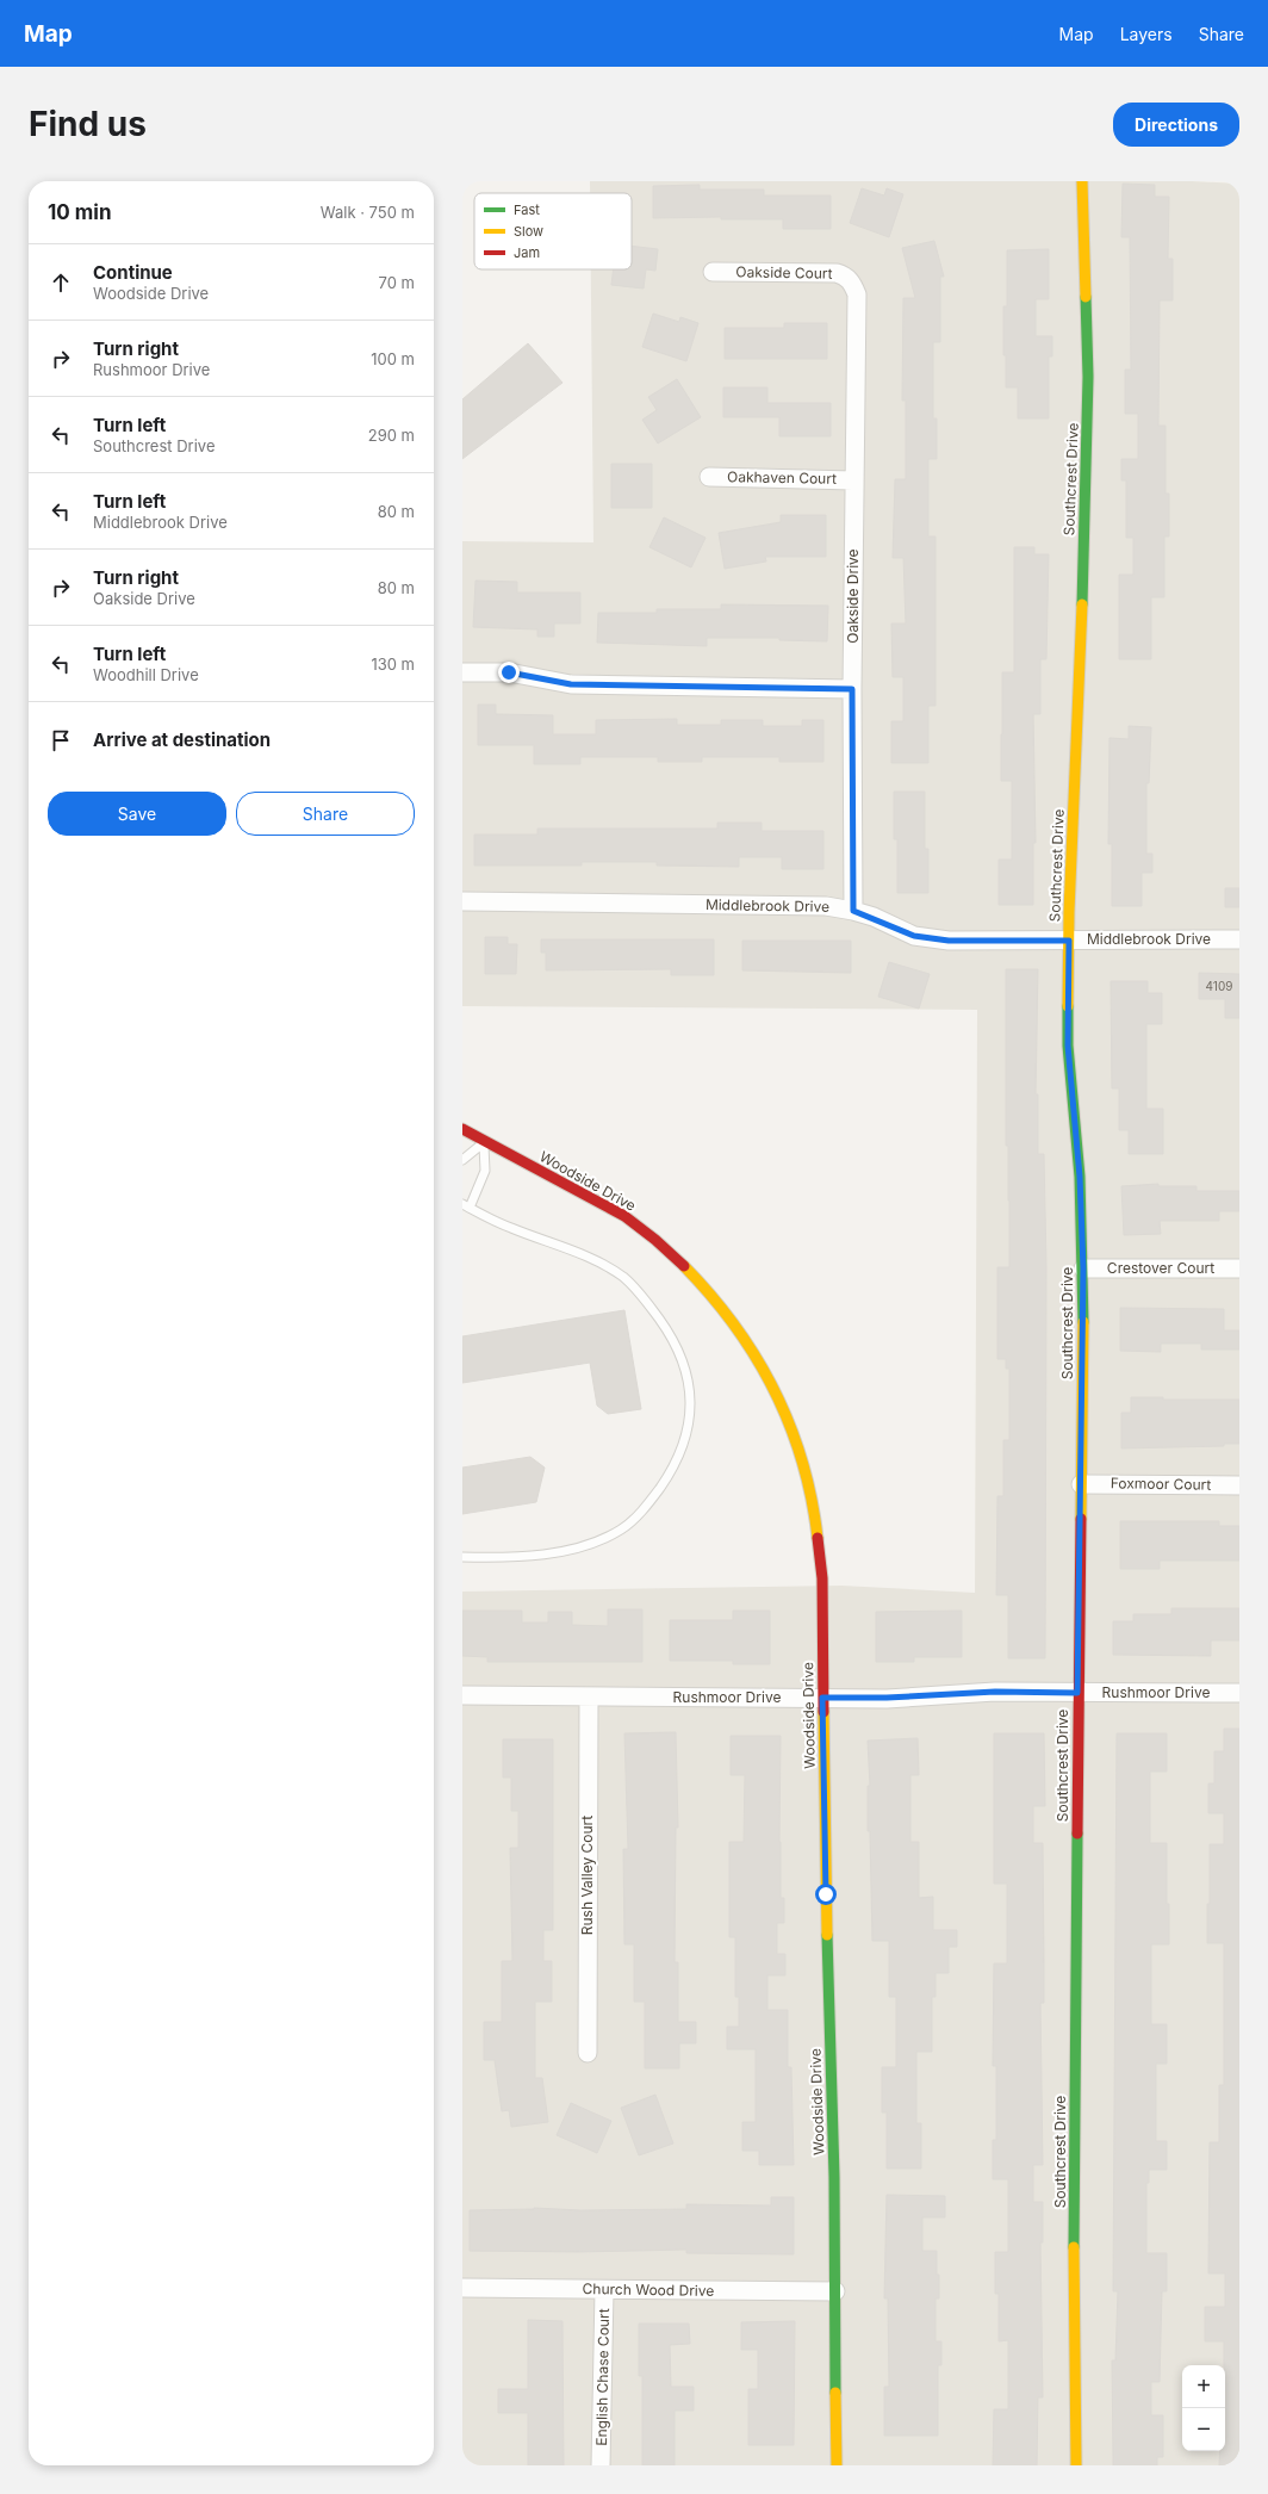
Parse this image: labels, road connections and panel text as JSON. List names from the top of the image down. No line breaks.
{"streets":{"street":["Oakside Court","Oakhaven Court","Southcrest Drive","Oakside Drive","Middlebrook Drive","Woodside Drive","Crestover Court","Foxmoor Court","Rushmoor Drive","Rush Valley Court","Church Wood Drive","English Chase Court"]},"crossings":[["Oakside Court","Oakside Drive"],["Oakhaven Court","Oakside Drive"],["Southcrest Drive","Middlebrook Drive"],["Southcrest Drive","Crestover Court"],["Southcrest Drive","Foxmoor Court"],["Southcrest Drive","Rushmoor Drive"],["Oakside Drive","Middlebrook Drive"],["Woodside Drive","Rushmoor Drive"],["Woodside Drive","Church Wood Drive"],["Rushmoor Drive","Rush Valley Court"],["Church Wood Drive","English Chase Court"]],"house_numbers":["4109"],"legend":["Fast","Slow","Jam"],"page":{"header":"Map","nav":["Map","Layers","Share"],"buttons":["Directions",["Save","Share"]],"title":"Find us","heading":["10 min","Walk · 750 m"],"list":[["Continue","Woodside Drive","70 m"],["Turn right","Rushmoor Drive","100 m"],["Turn left","Southcrest Drive","290 m"],["Turn left","Middlebrook Drive","80 m"],["Turn right","Oakside Drive","80 m"],["Turn left","Woodhill Drive","130 m"],"Arrive at destination"],"map_buttons":["+","−"]}}
